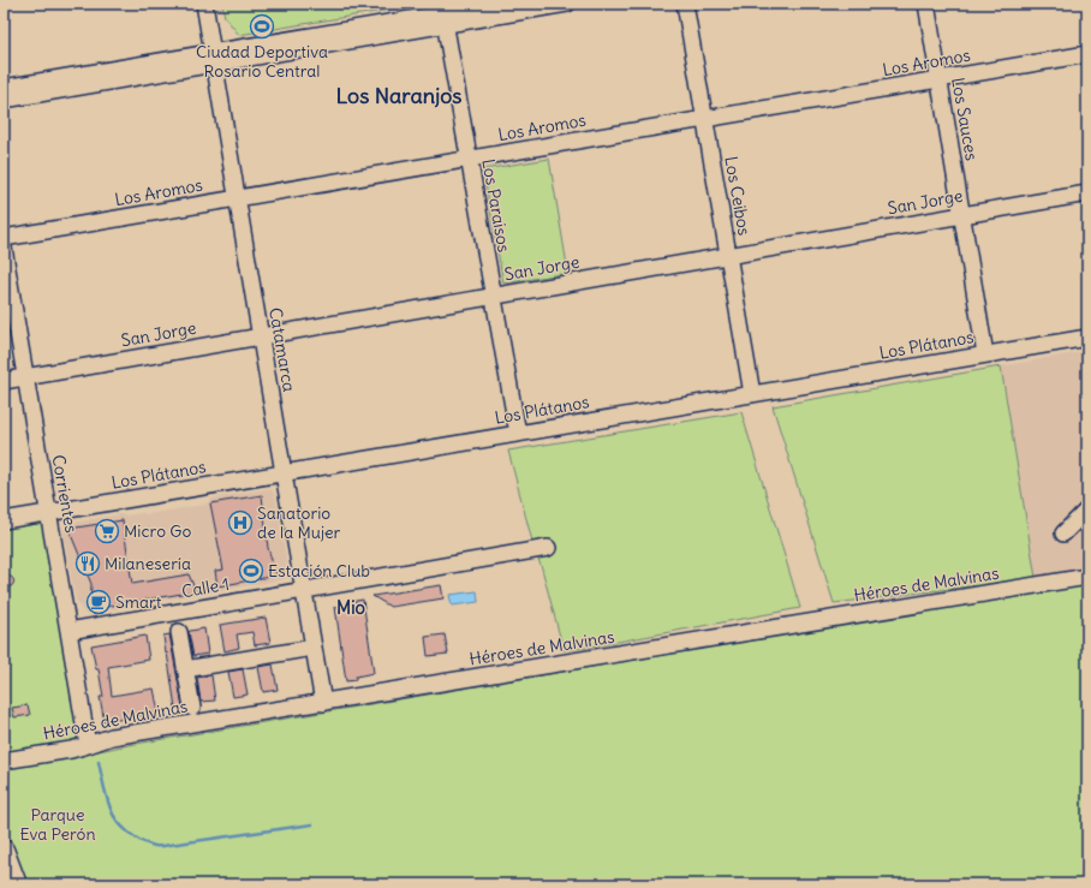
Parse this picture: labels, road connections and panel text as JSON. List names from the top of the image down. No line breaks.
{"streets":{"street":["Los Aromos","Los Sauces","Los Ceibos","San Jorge","Los Paraisos","Los Plátanos","Catamarca","Corrientes","Héroes de Malvinas","Calle 1"]},"crossings":[["Los Aromos","Los Sauces"],["Los Aromos","Los Ceibos"],["Los Aromos","Los Paraisos"],["Los Aromos","Catamarca"],["Los Sauces","San Jorge"],["Los Sauces","Los Plátanos"],["Los Ceibos","San Jorge"],["Los Ceibos","Los Plátanos"],["San Jorge","Los Paraisos"],["San Jorge","Catamarca"],["San Jorge","Corrientes"],["Los Paraisos","Los Plátanos"],["Los Plátanos","Catamarca"],["Los Plátanos","Corrientes"],["Catamarca","Héroes de Malvinas"],["Catamarca","Calle 1"],["Corrientes","Héroes de Malvinas"],["Corrientes","Calle 1"]],"districts":["Los Naranjos","Mio"],"parks":["Parque Eva Perón"],"places":{"sports":["Ciudad Deportiva Rosario Central","Estación Club"],"hospital":["Sanatorio de la Mujer"],"supermarket":["Micro Go"],"restaurant":["Milanesería"],"cafe":["Smart"]}}
